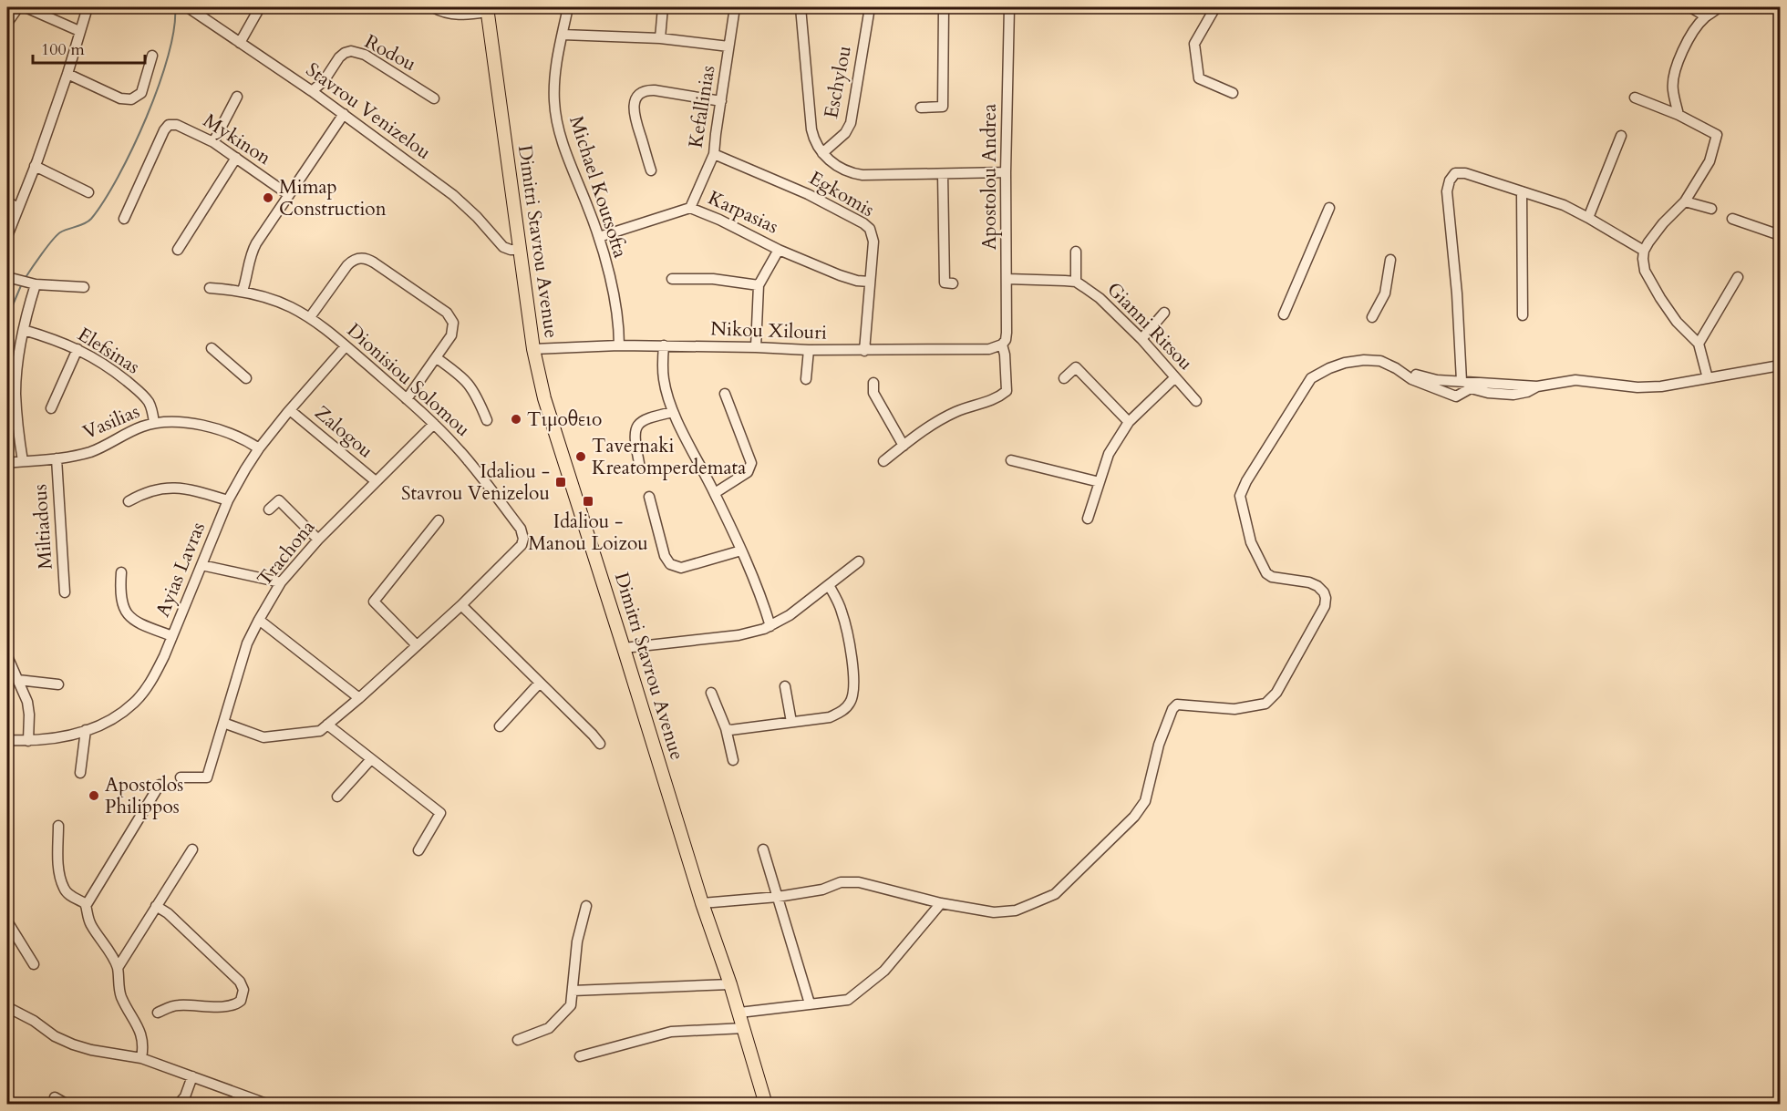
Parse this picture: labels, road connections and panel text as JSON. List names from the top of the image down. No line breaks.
{"streets":{"main road":["Dimitri Stavrou Avenue"],"street":["Rodou","Eschylou","Kefallinias","Stavrou Venizelou","Mykinon","Apostolou Andrea","Michael Koutsofta","Egkomis","Karpasias","Gianni Ritsou","Nikou Xilouri","Elefsinas","Dionisiou Solomou","Vasilias","Zalogou","Miltiadous","Trachona","Ayias Lavras"]},"crossings":[["Rodou","Stavrou Venizelou"],["Kefallinias","Egkomis"],["Kefallinias","Karpasias"],["Stavrou Venizelou","Dimitri Stavrou Avenue"],["Apostolou Andrea","Nikou Xilouri"],["Michael Koutsofta","Karpasias"],["Michael Koutsofta","Nikou Xilouri"],["Egkomis","Karpasias"],["Egkomis","Nikou Xilouri"],["Dimitri Stavrou Avenue","Nikou Xilouri"],["Elefsinas","Vasilias"],["Dionisiou Solomou","Trachona"],["Dionisiou Solomou","Ayias Lavras"],["Vasilias","Miltiadous"],["Vasilias","Ayias Lavras"],["Zalogou","Trachona"],["Zalogou","Ayias Lavras"]],"places":{"other":["Mimap Construction","Τιμοθειο","Tavernaki Kreatomperdemata","Apostolos Philippos"],"transit":["Idaliou - Stavrou Venizelou","Idaliou - Manou Loizou"]},"scale_bar":"100 m"}
